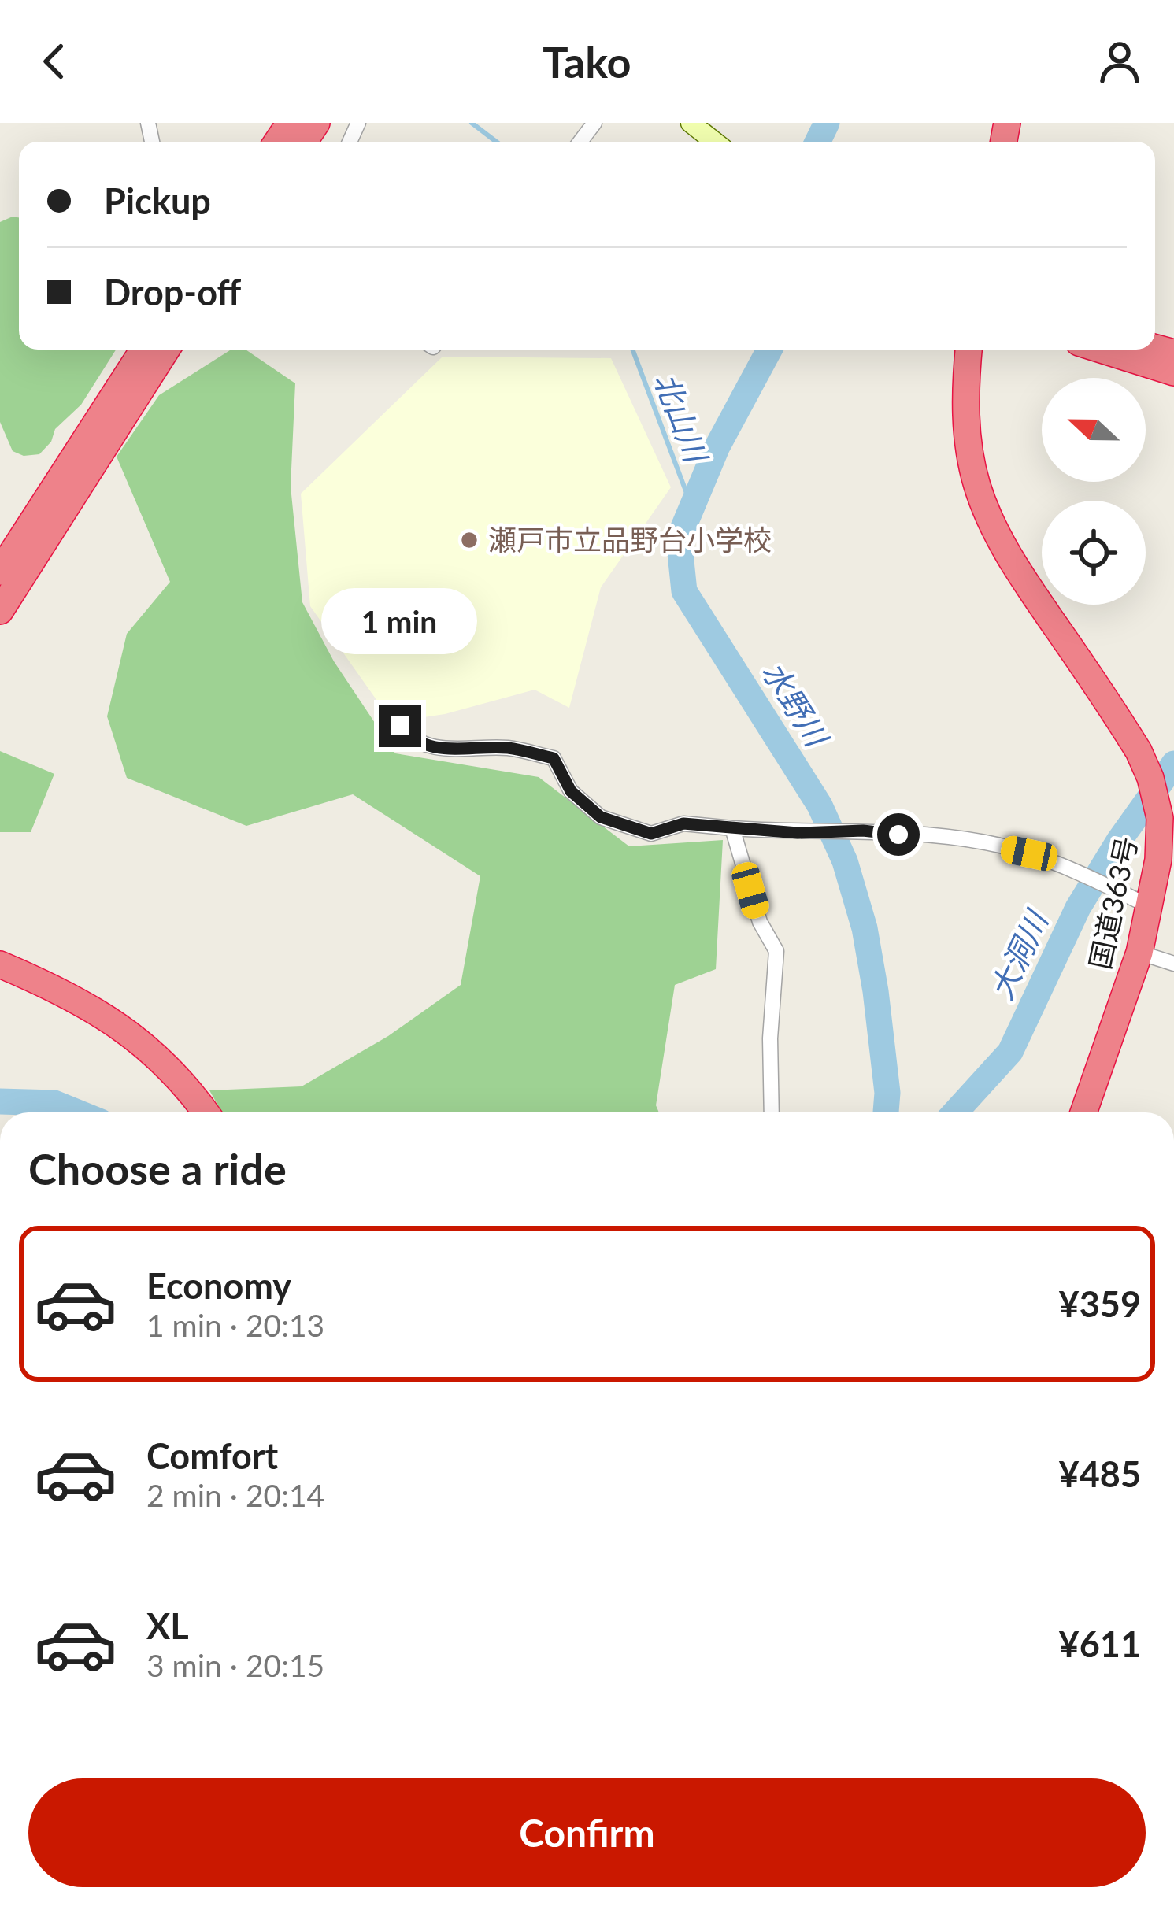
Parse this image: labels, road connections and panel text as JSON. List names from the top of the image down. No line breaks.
{"streets":{"highway":["国道363号"]},"water":["北山川","水野川","大洞川"],"places":["瀬戸市立品野台小学校"],"north":"left","page":{"header":"Tako","banner":["Pickup","Drop-off"],"bubble":"1 min","heading":"Choose a ride","list":[{"name":"Economy","note":"1 min · 20:13","value":"¥359"},{"name":"Comfort","note":"2 min · 20:14","value":"¥485"},{"name":"XL","note":"3 min · 20:15","value":"¥611"}],"buttons":"Confirm"}}
